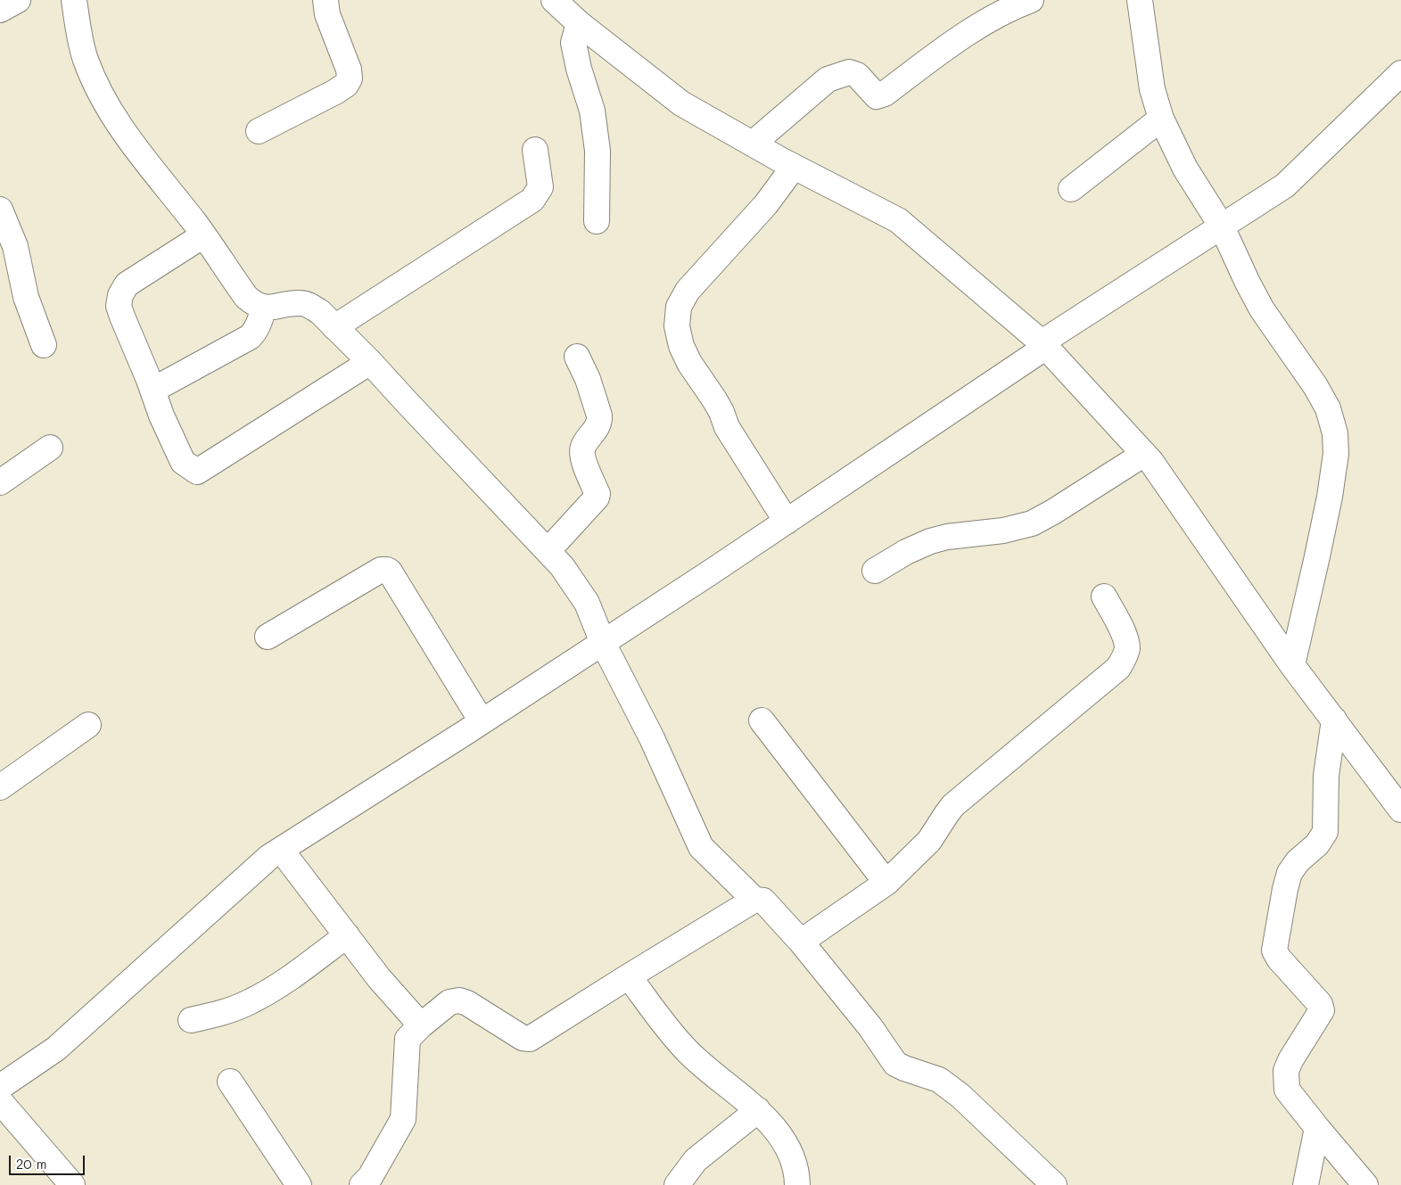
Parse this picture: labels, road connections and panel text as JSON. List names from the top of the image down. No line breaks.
{"scale_bar":"20 m"}
